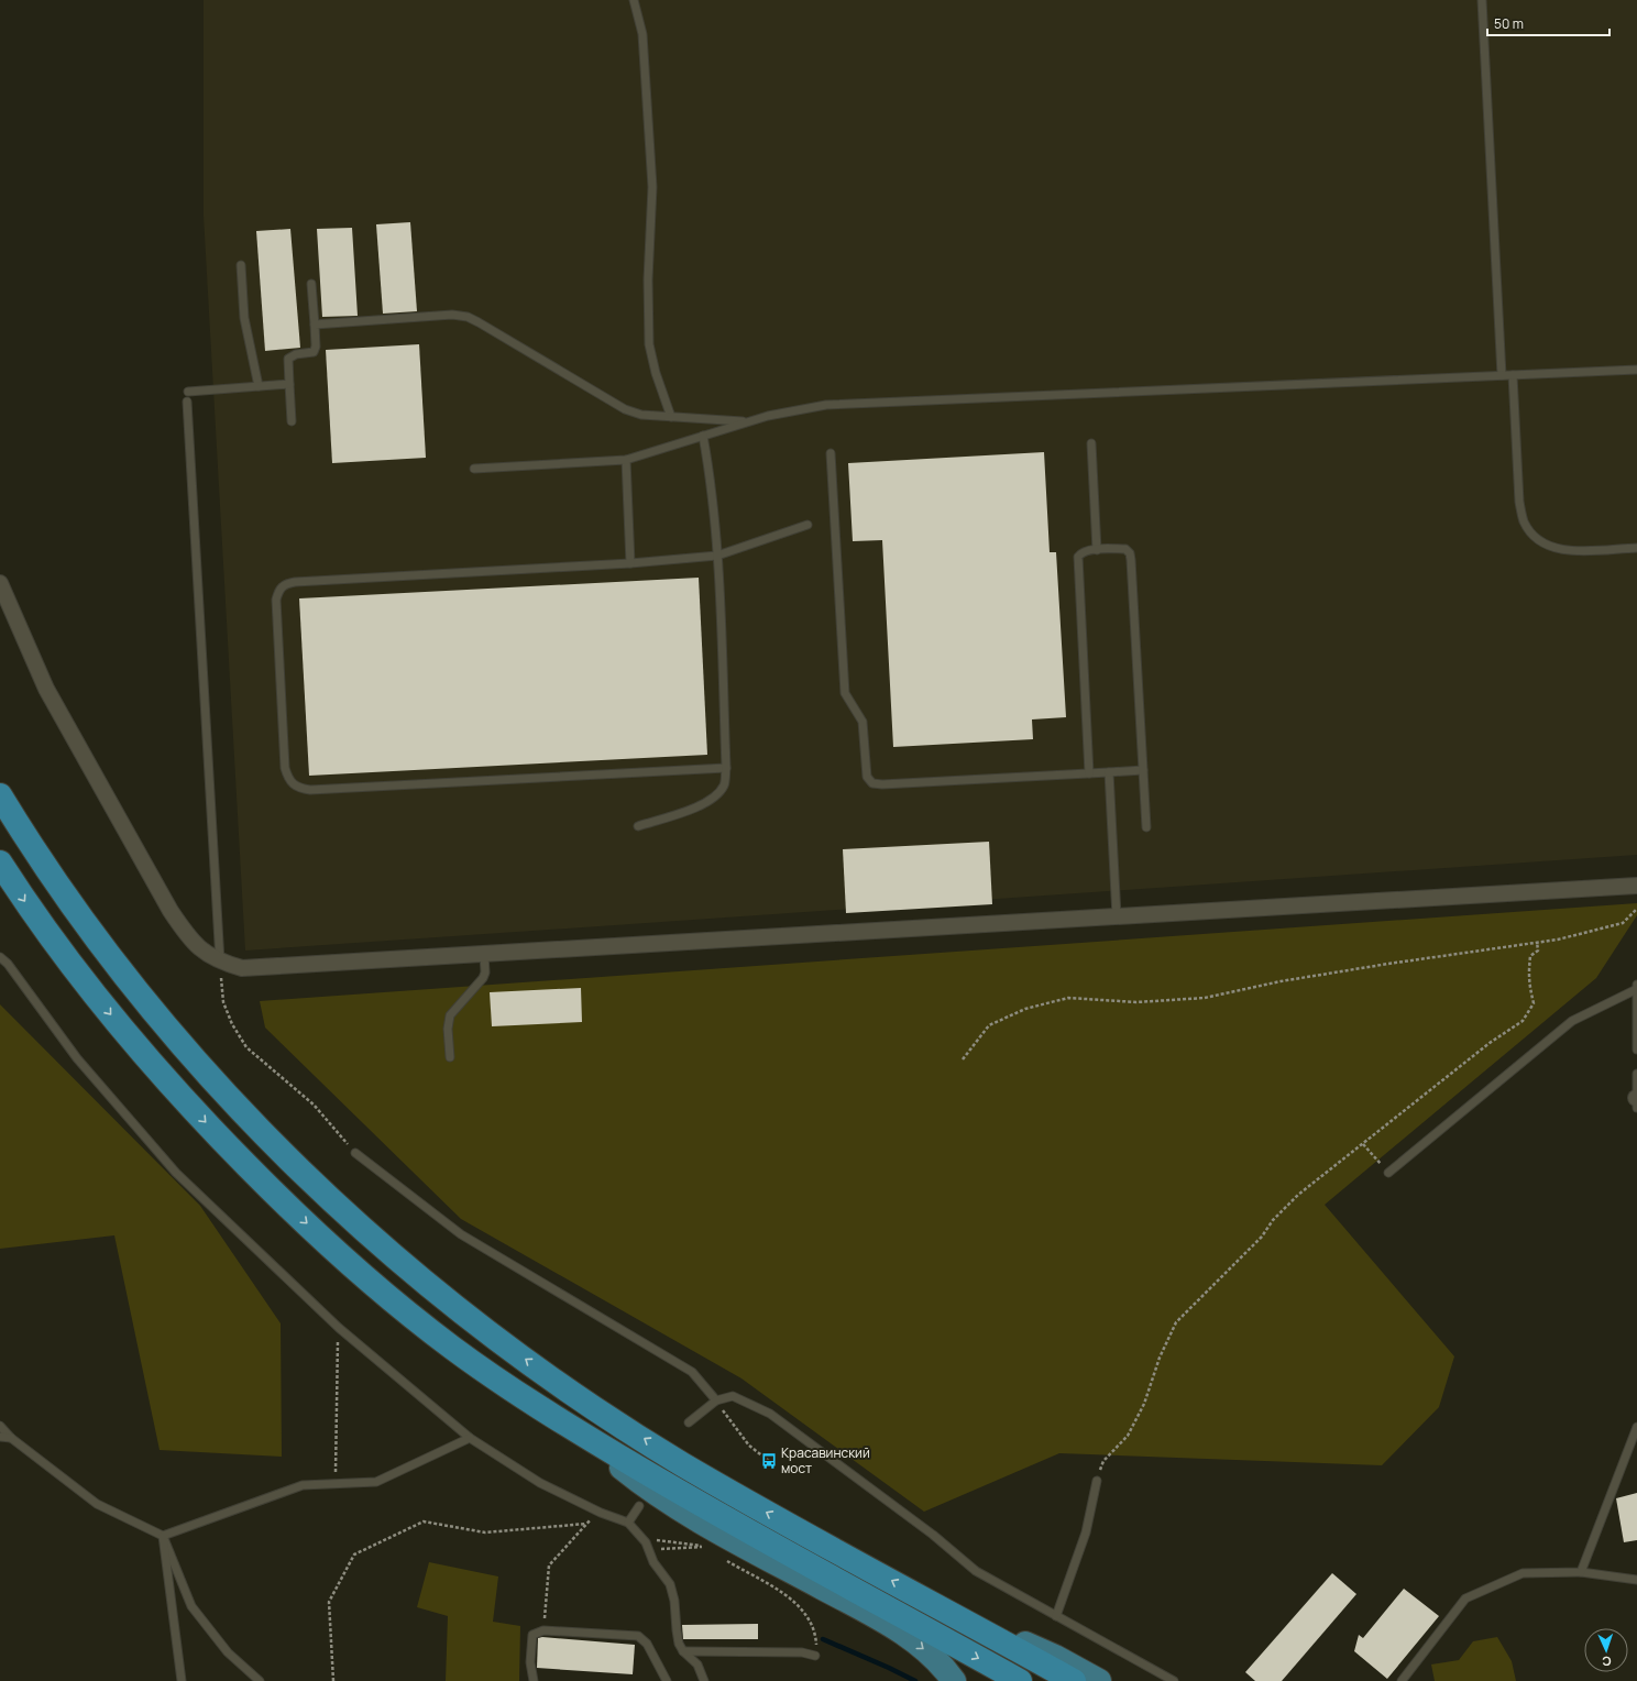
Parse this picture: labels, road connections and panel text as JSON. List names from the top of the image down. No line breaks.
{"places":{"bus stop":["Красавинский мост"]},"scale_bar":"50 m","north":"bottom"}
